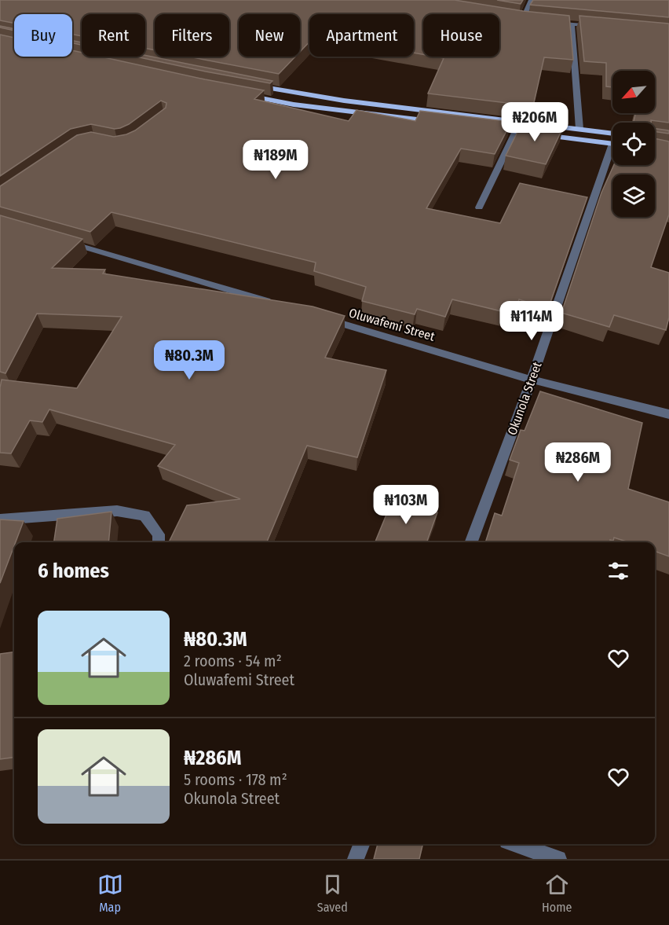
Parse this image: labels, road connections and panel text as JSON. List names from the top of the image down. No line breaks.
{"streets":{"street":["Oluwafemi Street","Okunola Street"]},"crossings":[["Oluwafemi Street","Okunola Street"]],"north":"bottom left","page":{"chip":["Buy","Rent","Filters","New","Apartment","House"],"price":["₦206M","₦189M","₦114M","₦80.3M","₦286M","₦103M"],"heading":"6 homes","list":[{"name":"₦80.3M","note":"2 rooms · 54 m² · Oluwafemi Street"},{"name":"₦286M","note":"5 rooms · 178 m² · Okunola Street"}],"tabs":["Map","Saved","Home"]}}
